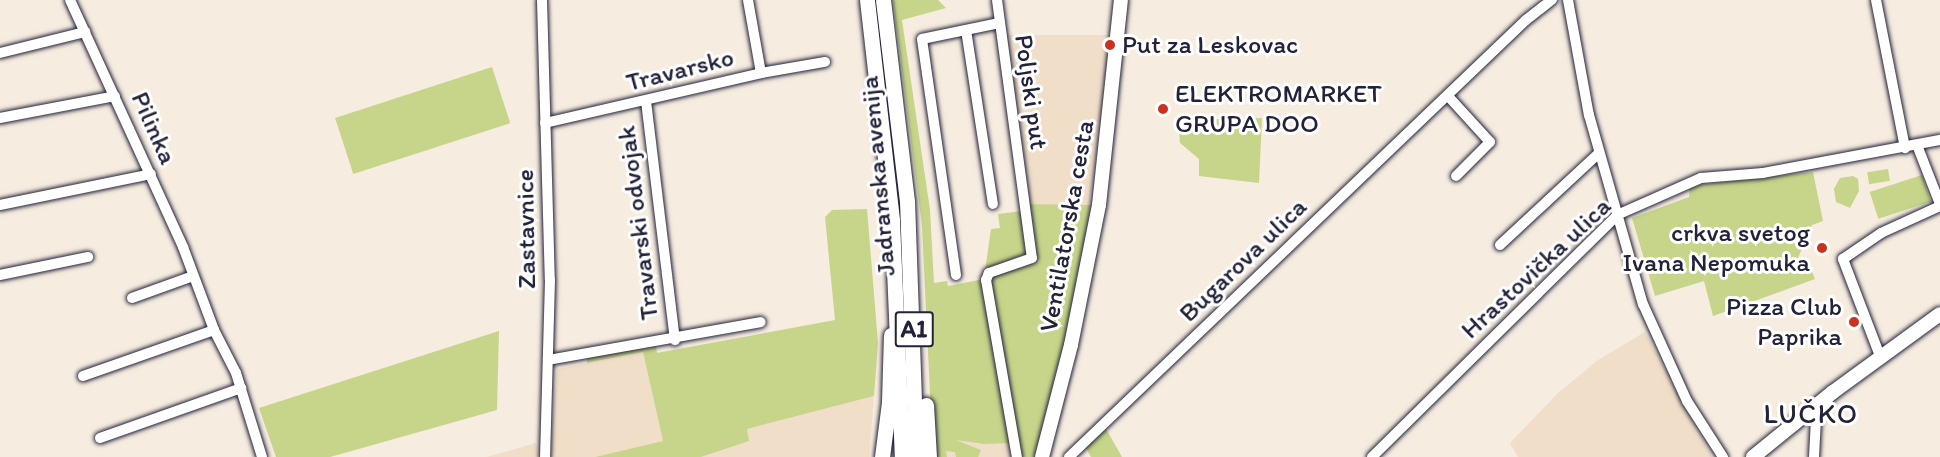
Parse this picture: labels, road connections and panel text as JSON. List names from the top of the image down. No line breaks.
{"streets":{"highway":["Jadranska avenija","A1"],"main road":["Ventilatorska cesta"],"street":["Travarsko","Poljski put","Pilinka","Travarski odvojak","Zastavnice","Bugarova ulica","Hrastovička ulica"]},"crossings":[["Travarsko","Travarski odvojak"],["Travarsko","Zastavnice"],["Travarski odvojak","Zastavnice"]],"districts":["LUČKO"],"places":["Put za Leskovac","ELEKTROMARKET GRUPA DOO","crkva svetog Ivana Nepomuka","Pizza Club Paprika"]}
